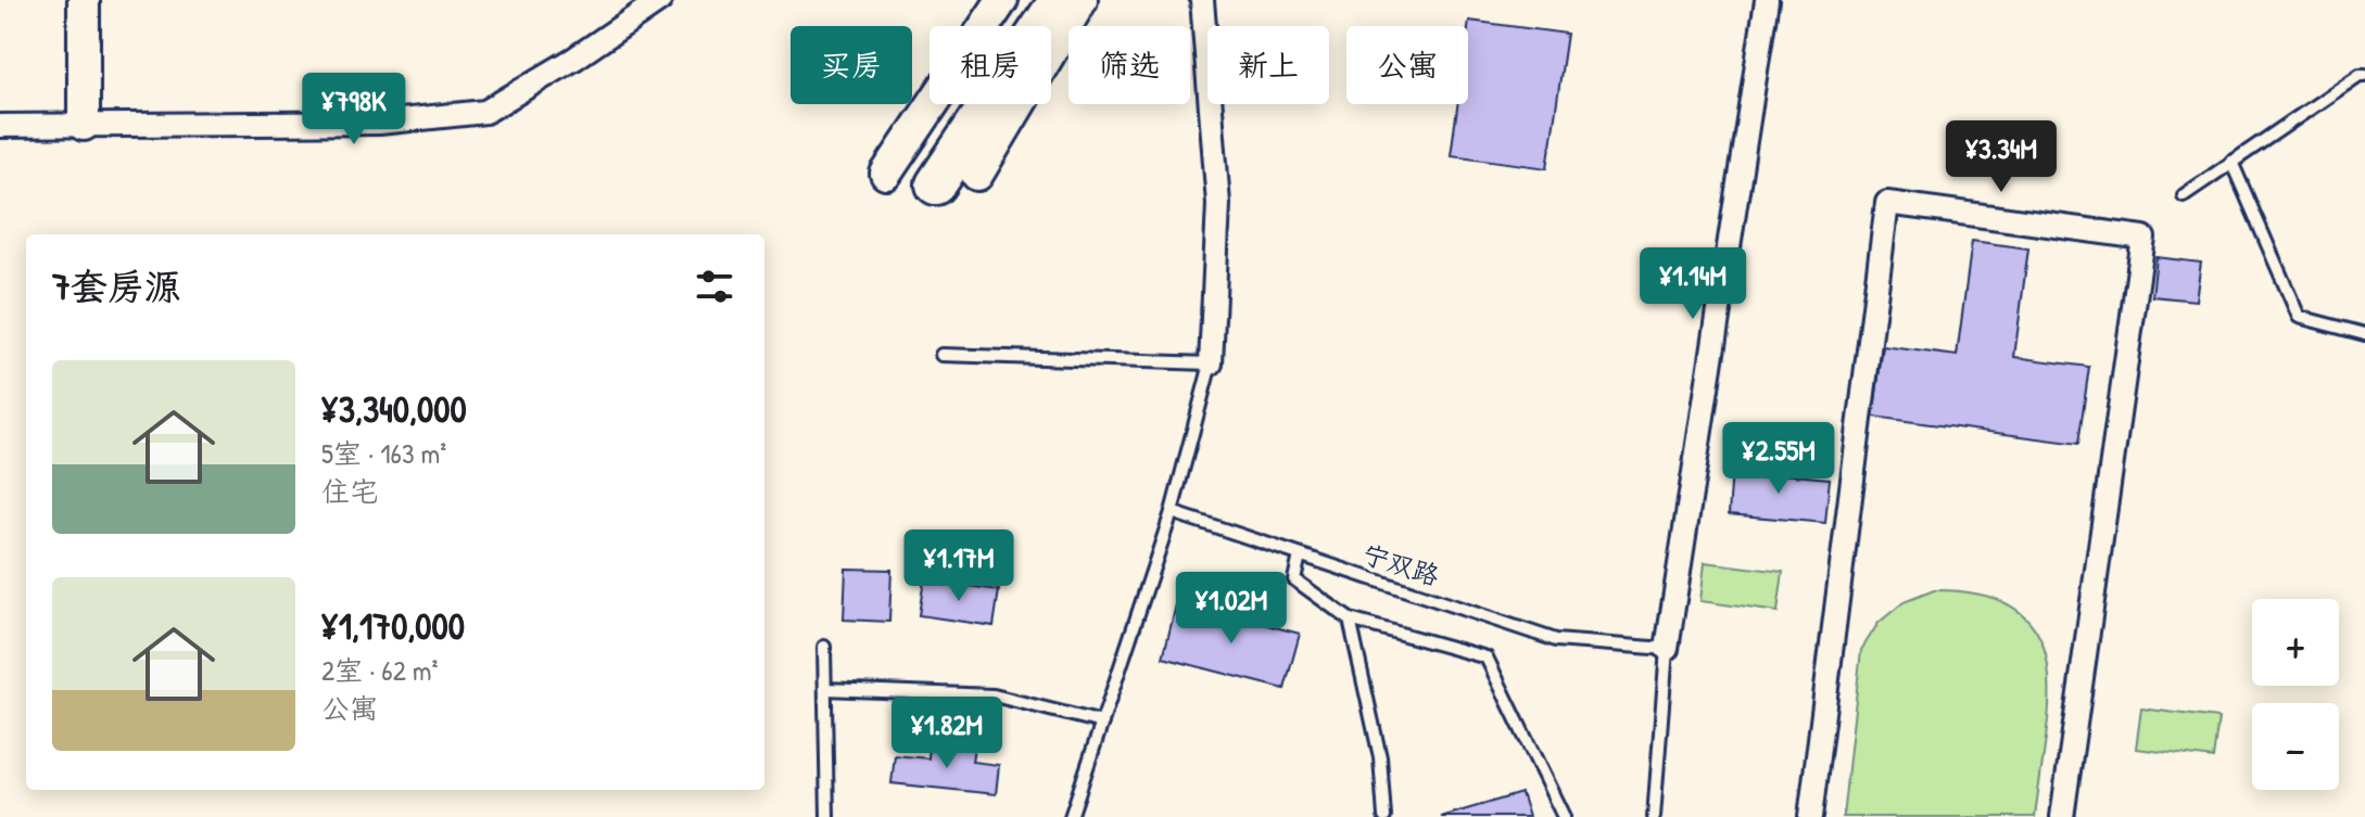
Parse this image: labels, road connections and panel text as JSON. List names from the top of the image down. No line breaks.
{"streets":{"lane":["宁双路"]},"page":{"chip":["买房","租房","筛选","新上","公寓"],"price":["¥798K","¥3.34M","¥1.14M","¥2.55M","¥1.17M","¥1.02M","¥1.82M"],"heading":"7套房源","list":[{"name":"¥3,340,000","note":"5室 · 163 m² · 住宅"},{"name":"¥1,170,000","note":"2室 · 62 m² · 公寓"}],"map_buttons":["+","−"]}}
